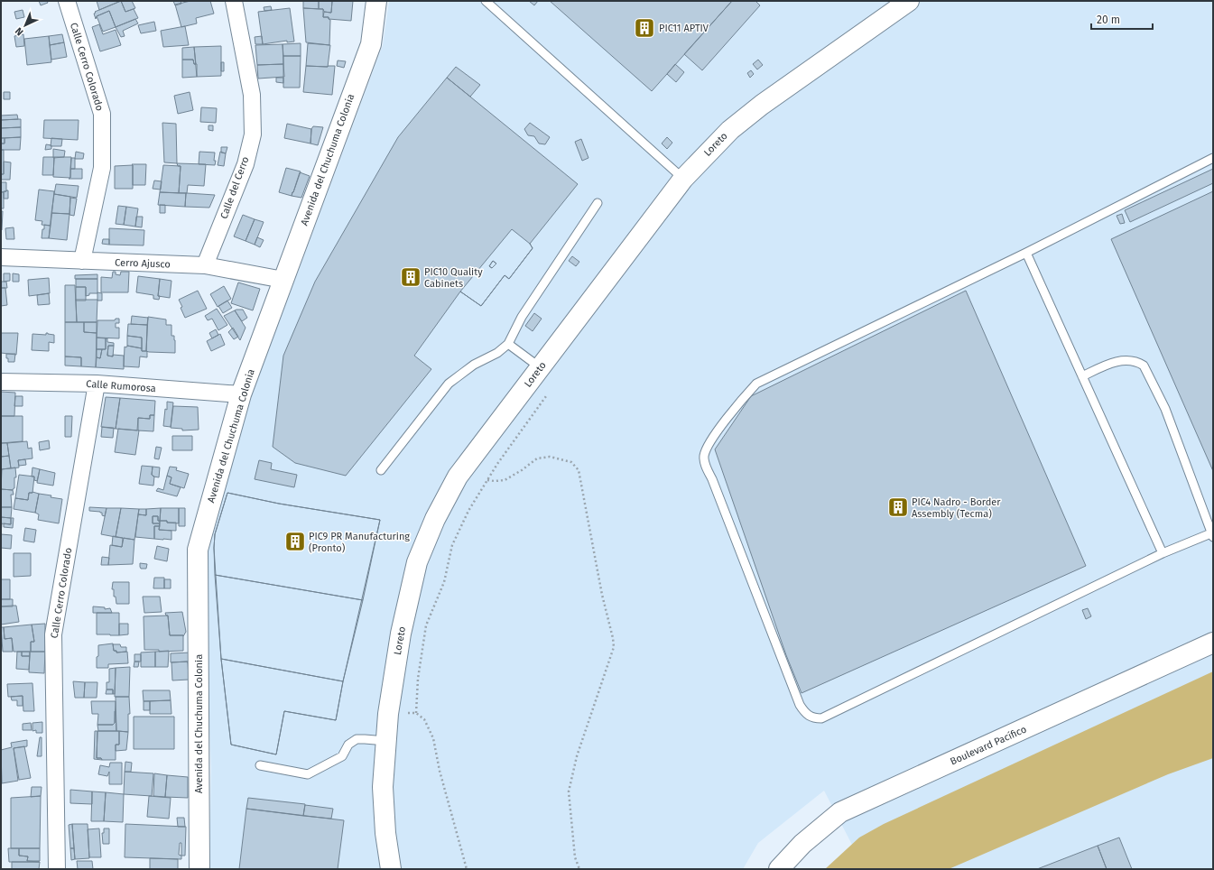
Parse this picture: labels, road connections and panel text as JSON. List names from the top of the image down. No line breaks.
{"streets":{"street":["Calle Cerro Colorado","Loreto","Avenida del Chuchuma Colonia","Calle del Cerro","Cerro Ajusco","Calle Rumorosa","Boulevard Pacífico"]},"crossings":[["Calle Cerro Colorado","Cerro Ajusco"],["Calle Cerro Colorado","Calle Rumorosa"],["Avenida del Chuchuma Colonia","Cerro Ajusco"],["Avenida del Chuchuma Colonia","Calle Rumorosa"],["Calle del Cerro","Cerro Ajusco"]],"places":{"building":["PIC11 APTIV","PIC10 Quality Cabinets","PIC4 Nadro - Border Assembly (Tecma)","PIC9 PR Manufacturing (Pronto)"]},"scale_bar":"20 m","north":"bottom left"}
